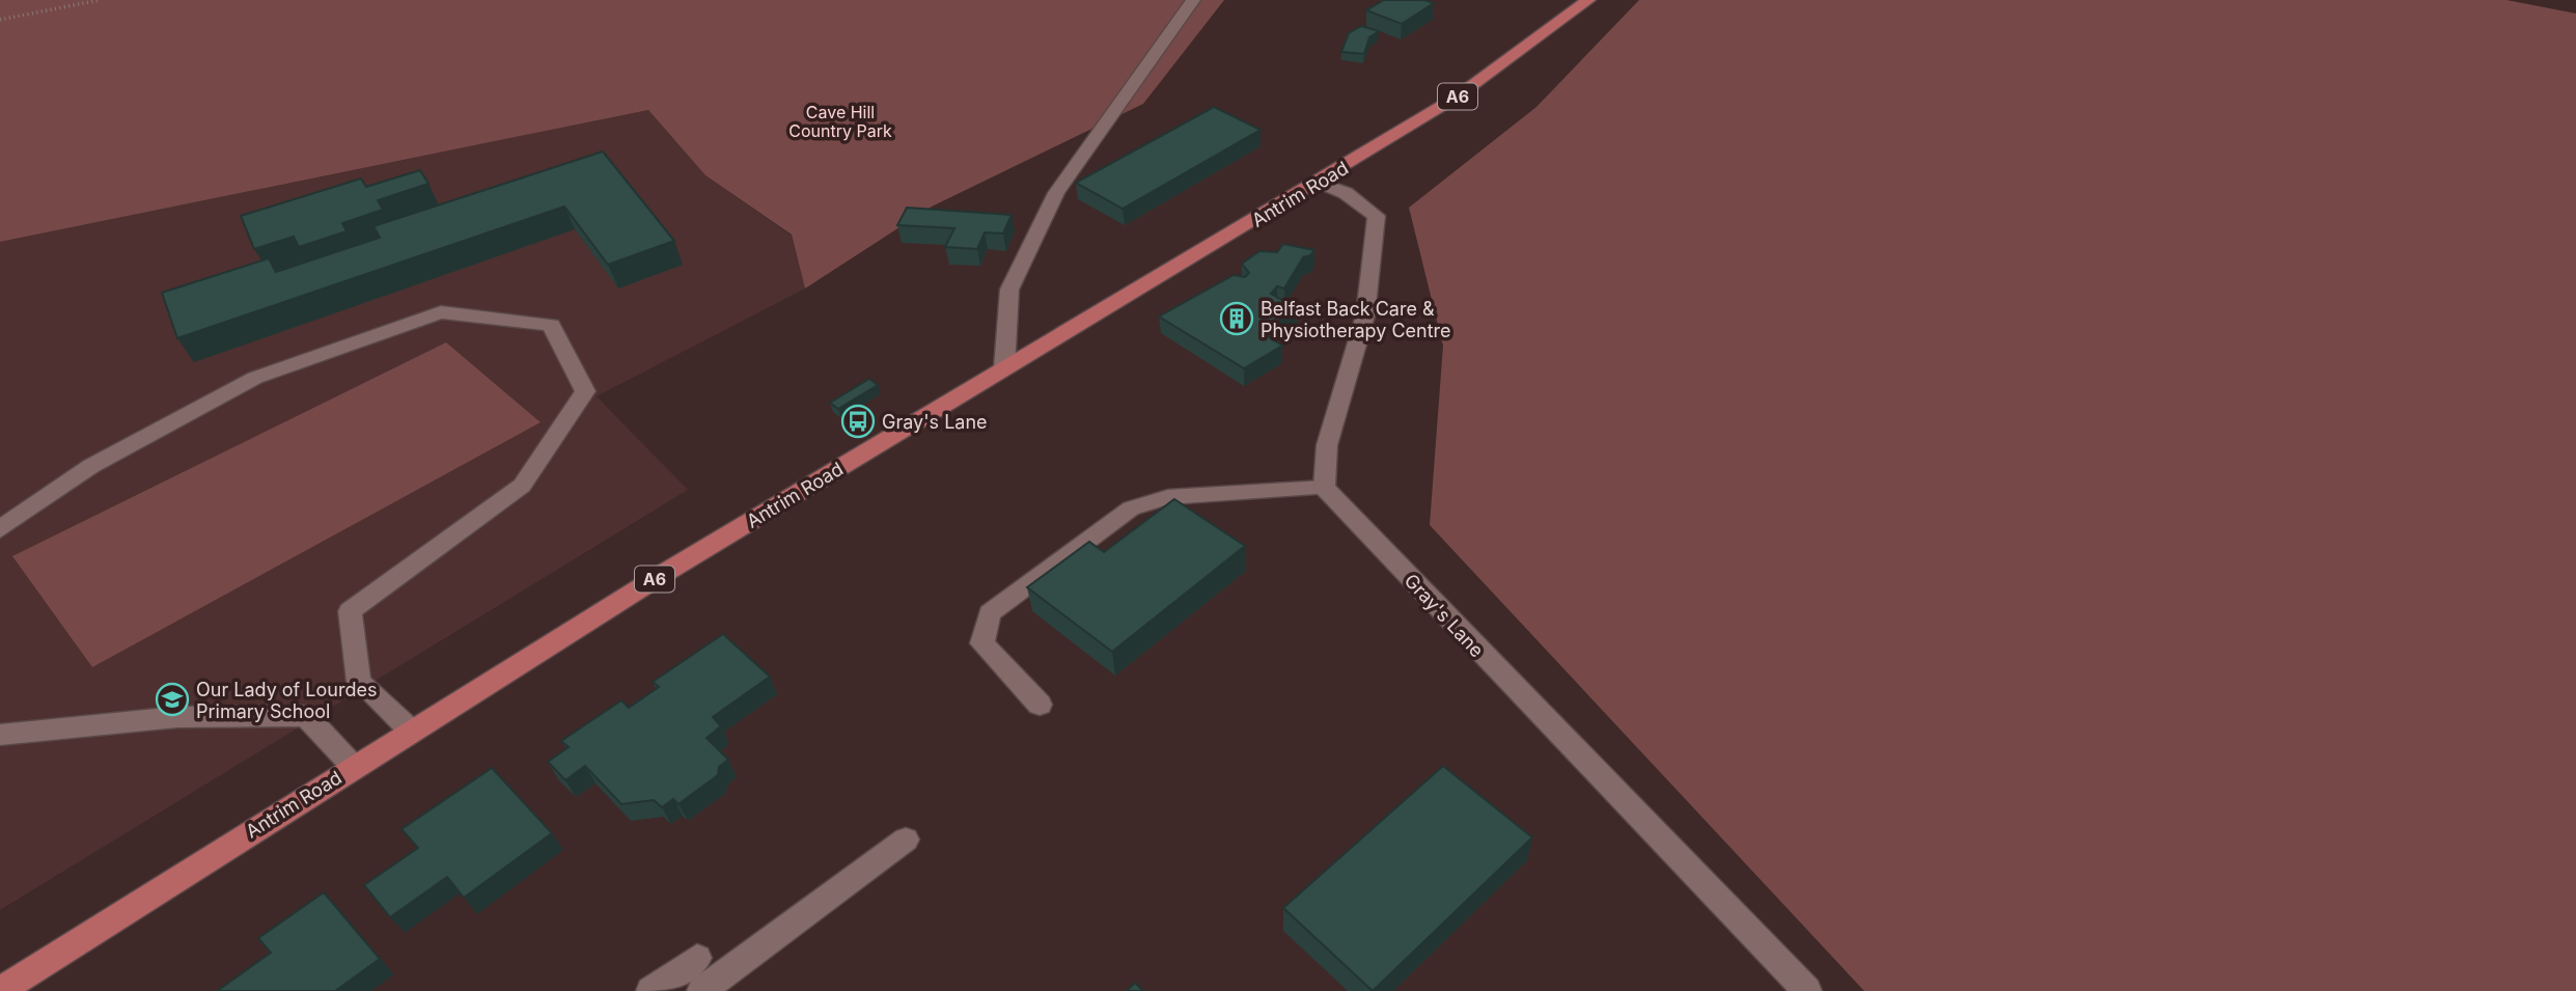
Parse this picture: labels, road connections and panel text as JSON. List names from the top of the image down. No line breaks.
{"streets":{"main road":["A6","Antrim Road"],"street":["Gray's Lane"]},"parks":["Cave Hill Country Park"],"places":{"building":["Belfast Back Care & Physiotherapy Centre"],"bus stop":["Gray's Lane"],"school or university":["Our Lady of Lourdes Primary School"]}}
